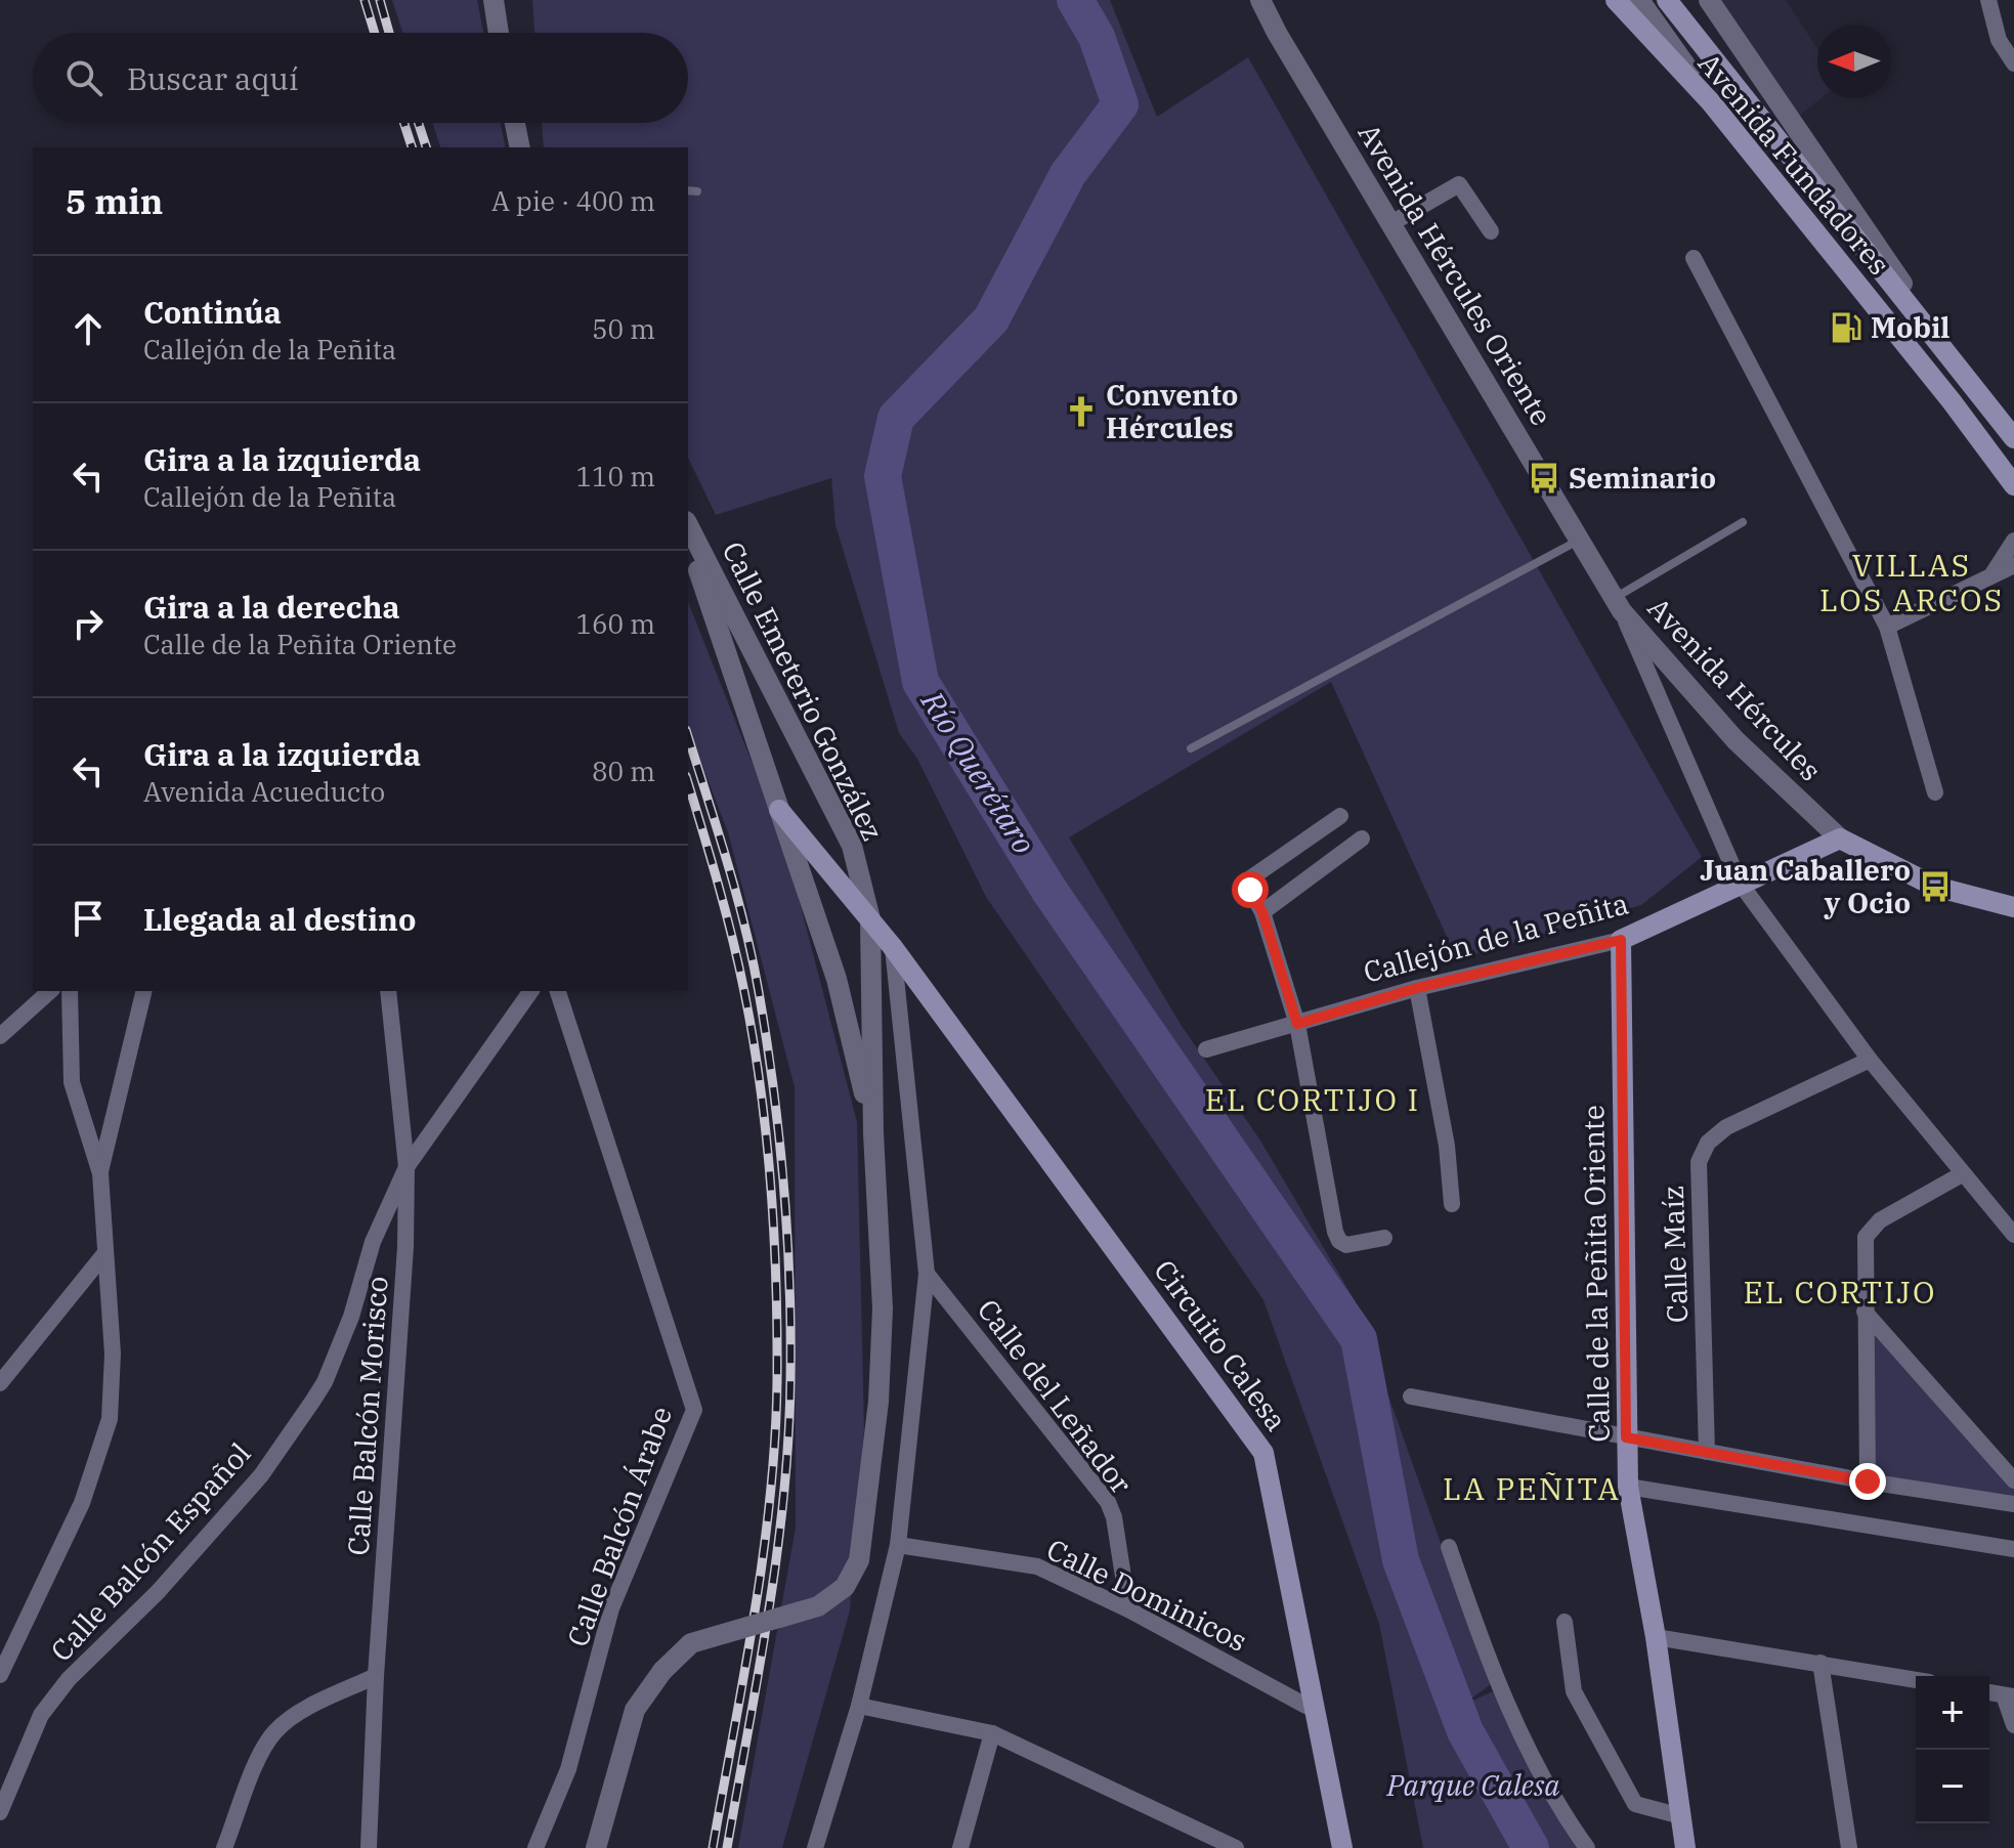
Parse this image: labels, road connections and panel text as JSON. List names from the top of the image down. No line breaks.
{"streets":{"main road":["Avenida Fundadores","Avenida Hércules","Callejón de la Peñita","Calle de la Peñita Oriente","Circuito Calesa"],"street":["Avenida Hércules Oriente","Calle Emeterio González","Calle Maíz","Calle del Leñador","Calle Balcón Morisco","Calle Balcón Árabe","Calle Balcón Español","Calle Dominicos"]},"crossings":[["Avenida Hércules Oriente","Avenida Hércules"],["Avenida Hércules","Callejón de la Peñita"],["Calle Emeterio González","Circuito Calesa"],["Callejón de la Peñita","Calle de la Peñita Oriente"],["Circuito Calesa","Calle Dominicos"],["Calle del Leñador","Calle Dominicos"],["Calle Balcón Morisco","Calle Balcón Español"]],"districts":["VILLAS LOS ARCOS","EL CORTIJO I","EL CORTIJO","LA PEÑITA"],"water":["Río Querétaro"],"parks":["Parque Calesa"],"places":{"fuel station":["Mobil"],"church":["Convento Hércules"],"bus stop":["Seminario","Juan Caballero y Ocio"]},"north":"left","page":{"search":"Buscar aquí","heading":["5 min","A pie · 400 m"],"list":[["Continúa","Callejón de la Peñita","50 m"],["Gira a la izquierda","Callejón de la Peñita","110 m"],["Gira a la derecha","Calle de la Peñita Oriente","160 m"],["Gira a la izquierda","Avenida Acueducto","80 m"],"Llegada al destino"],"map_buttons":["+","−"]}}
